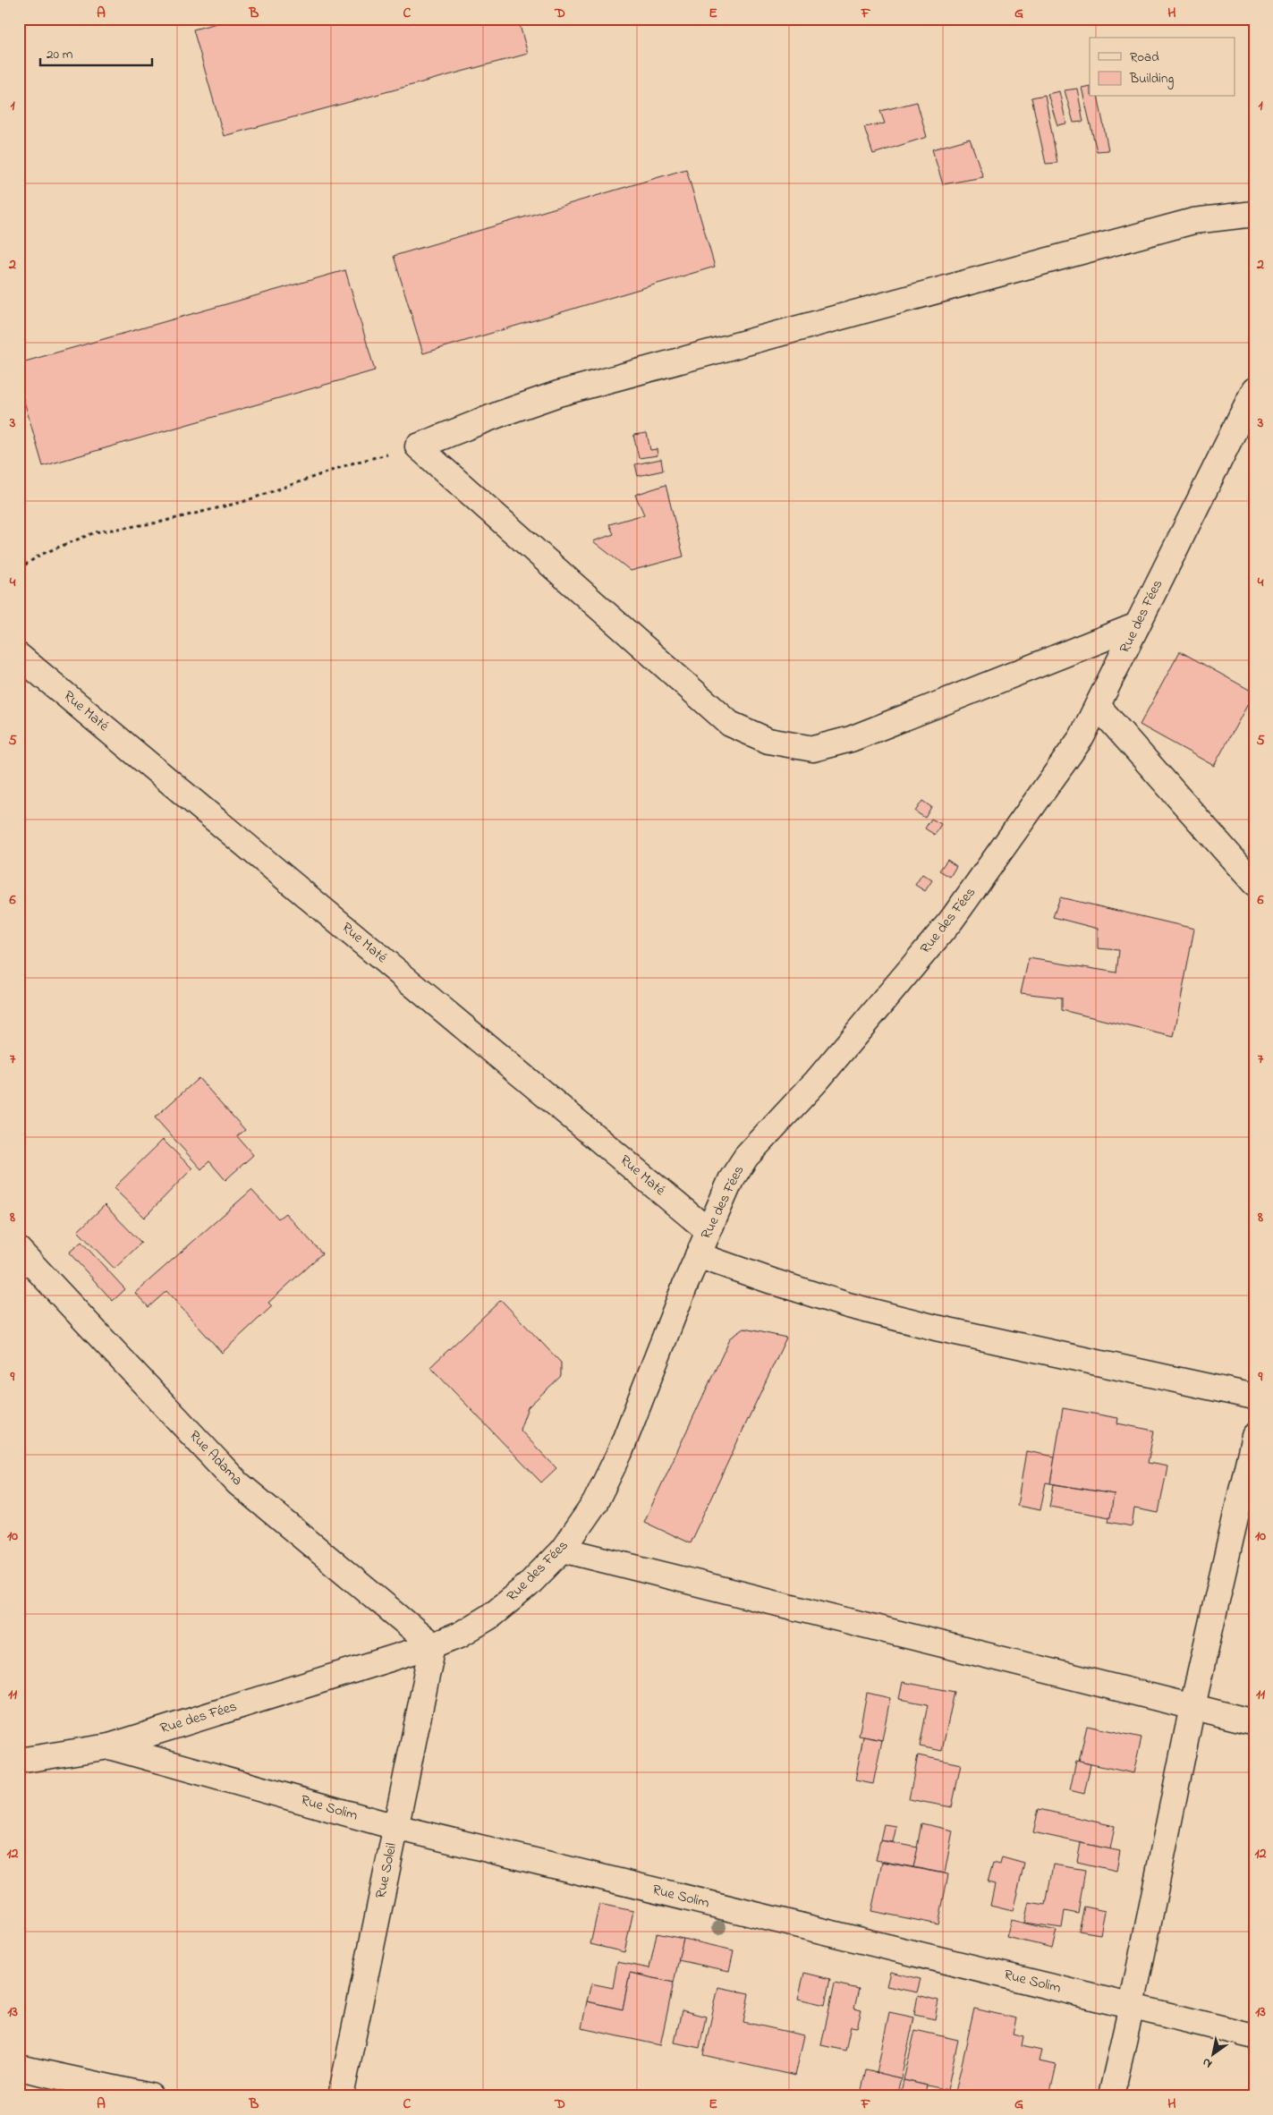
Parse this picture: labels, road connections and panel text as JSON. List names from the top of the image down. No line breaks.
{"streets":{"street":["Rue des Fées","Rue Maté","Rue Adama","Rue Solim","Rue Soleil"]},"crossings":[["Rue des Fées","Rue Maté"],["Rue des Fées","Rue Adama"],["Rue des Fées","Rue Solim"],["Rue des Fées","Rue Soleil"],["Rue Adama","Rue Soleil"],["Rue Solim","Rue Soleil"]],"legend":["Road","Building"],"scale_bar":"20 m","north":"bottom left","grid":{"columns":["A","B","C","D","E","F","G","H"],"rows":["1","2","3","4","5","6","7","8","9","10","11","12","13"]}}
